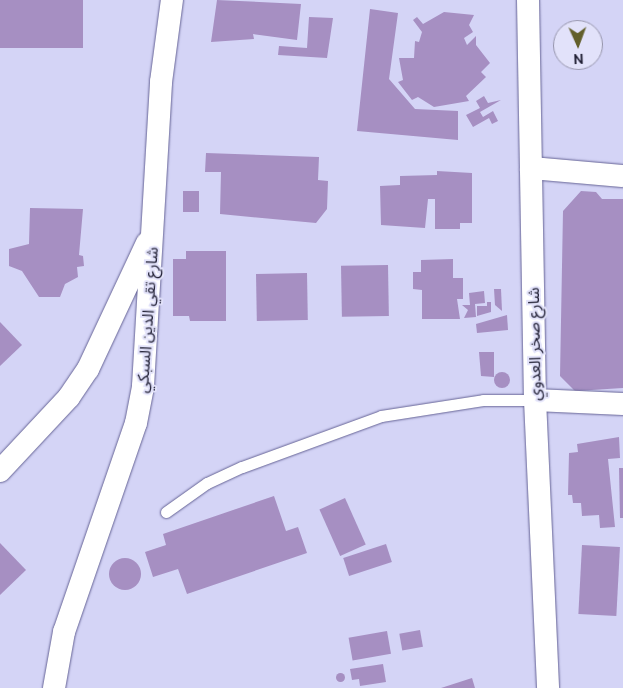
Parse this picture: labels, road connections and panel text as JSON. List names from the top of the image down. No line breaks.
{"streets":{"street":["شارع تقي الدين السبكي","شارع صخر العدوي"]},"north":"bottom"}
